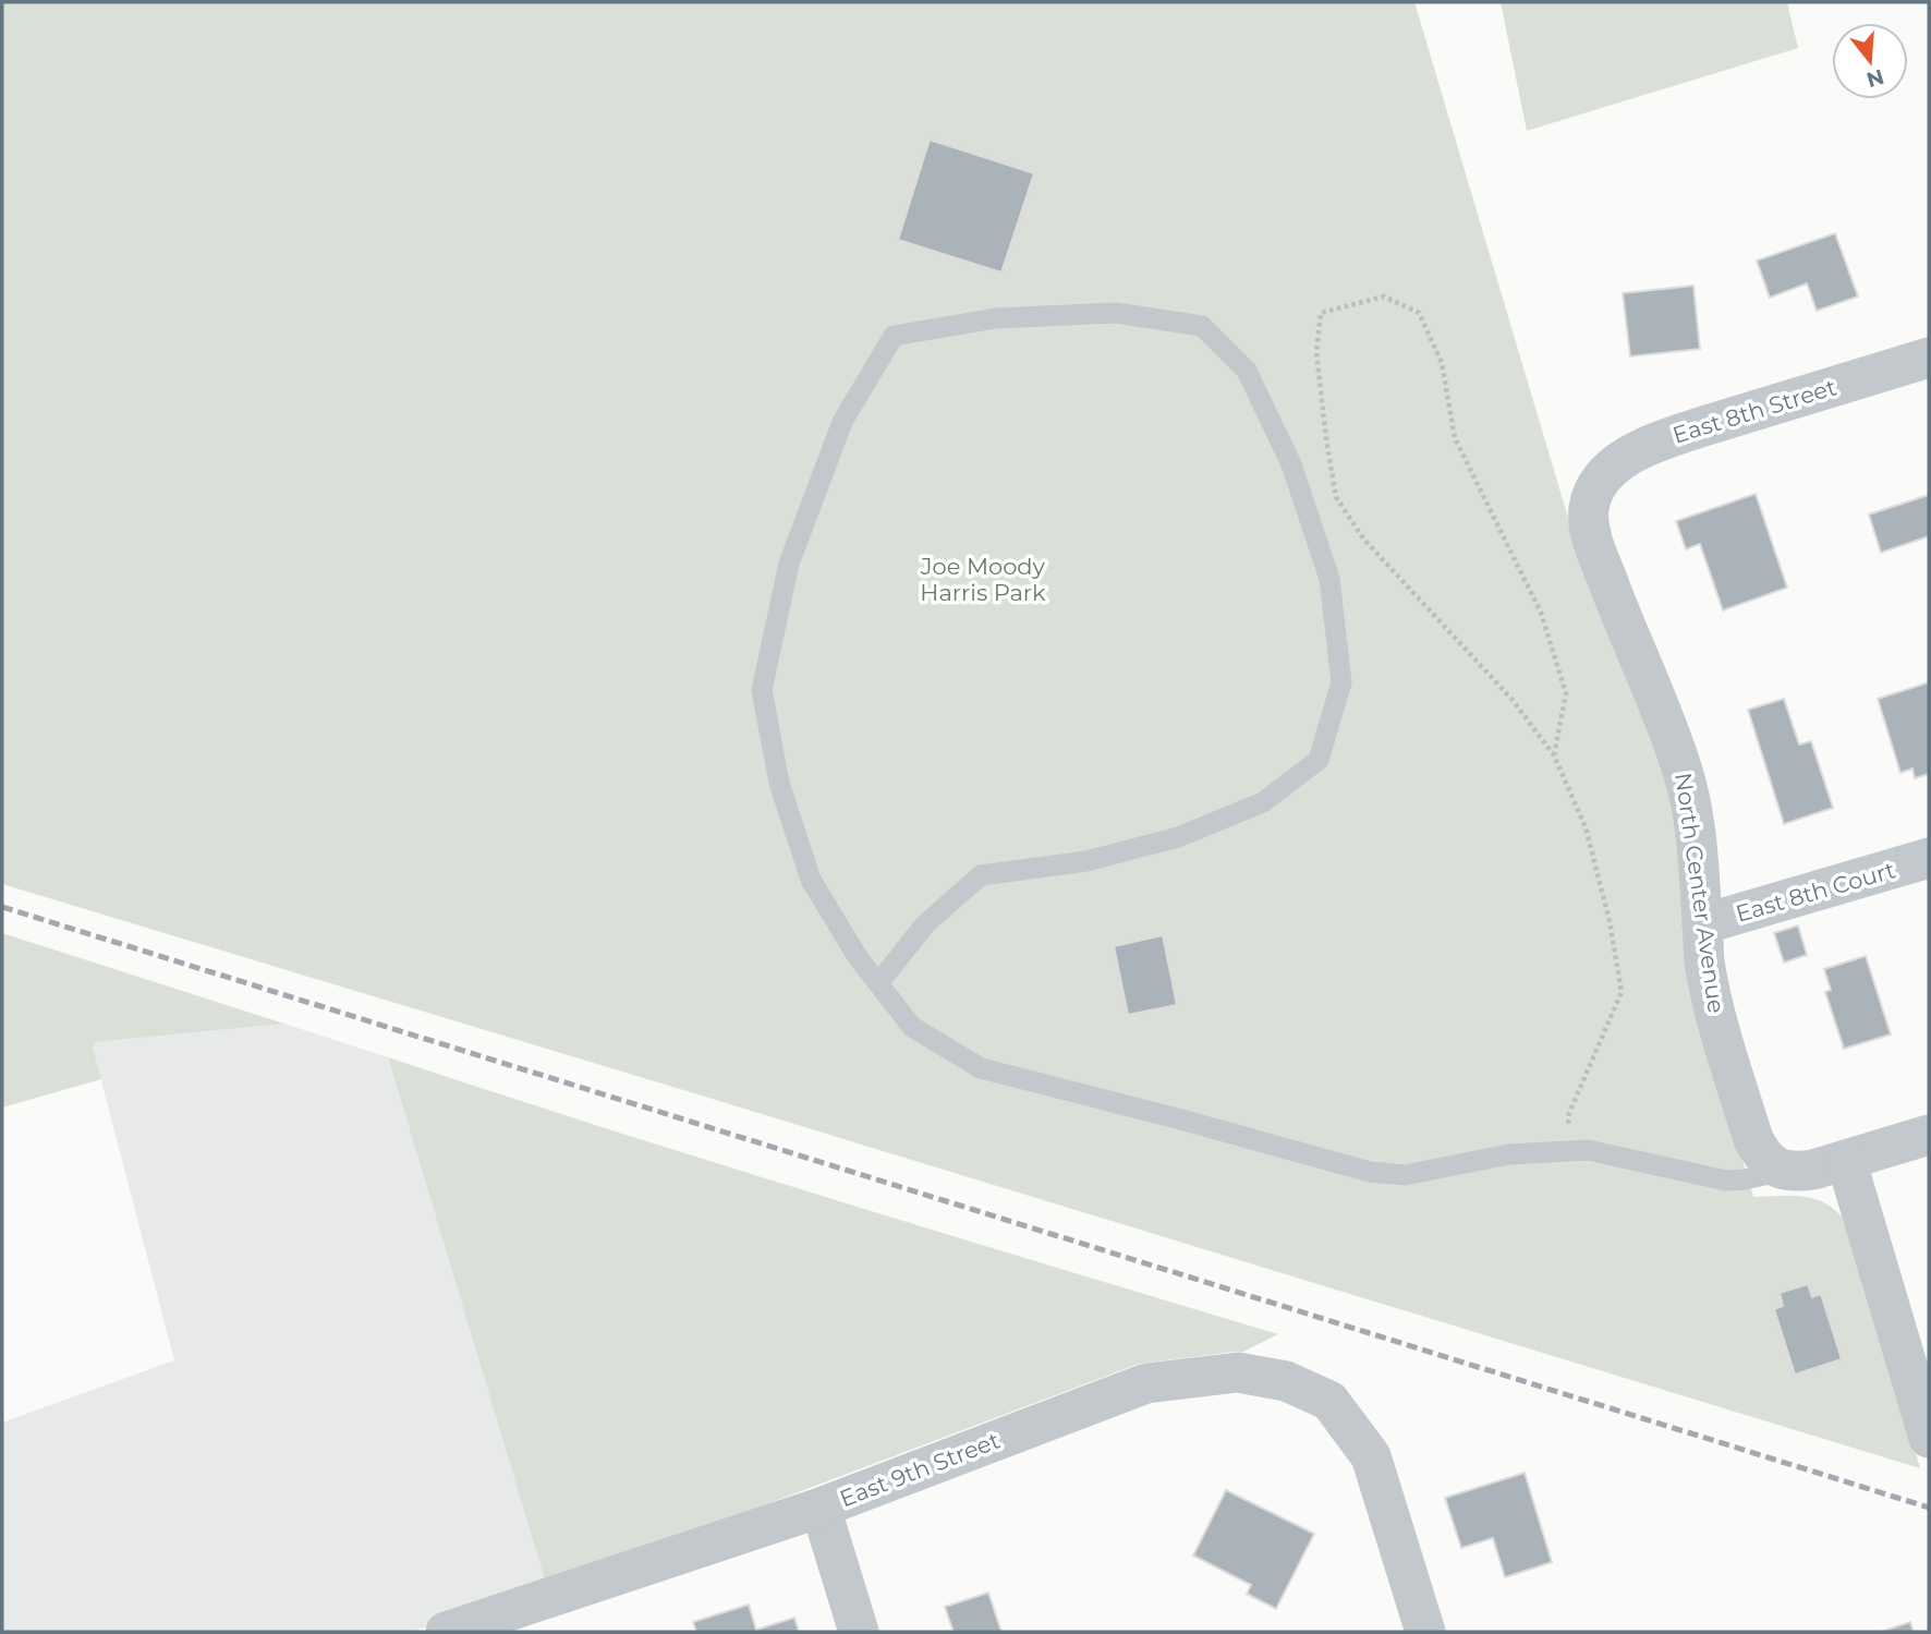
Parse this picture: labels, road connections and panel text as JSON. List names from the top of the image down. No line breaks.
{"streets":{"street":["East 8th Street","East 8th Court","North Center Avenue","East 9th Street"]},"crossings":[["East 8th Street","North Center Avenue"],["East 8th Court","North Center Avenue"]],"parks":["Joe Moody Harris Park"],"north":"bottom"}
